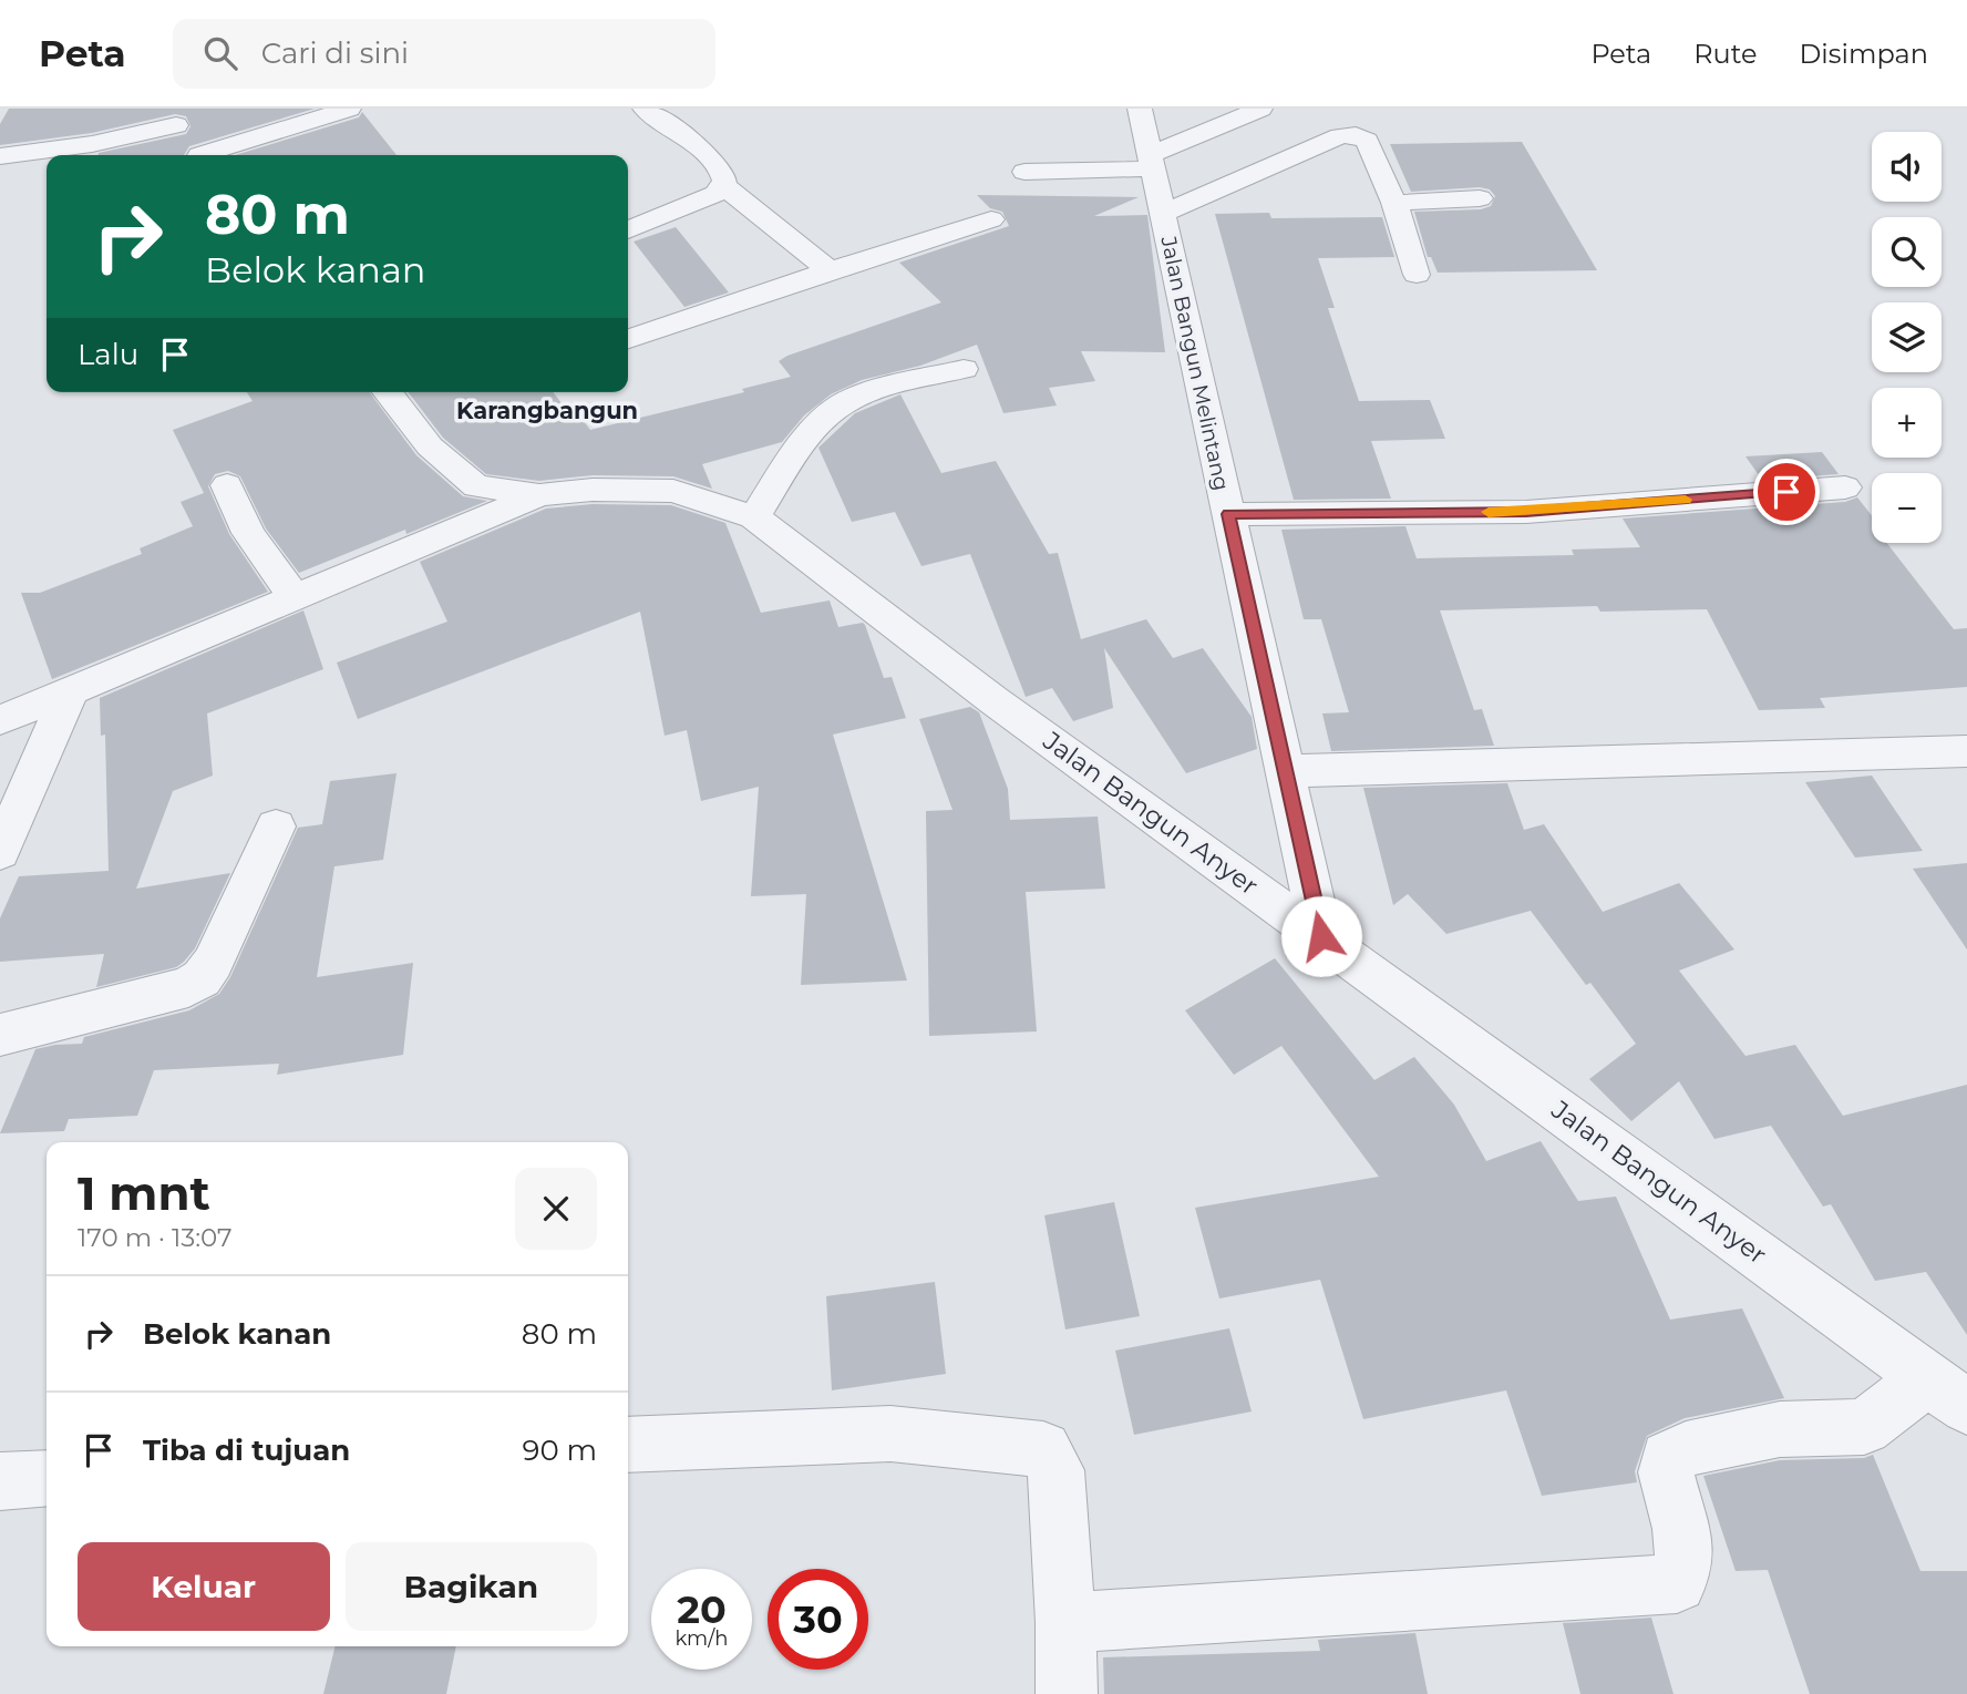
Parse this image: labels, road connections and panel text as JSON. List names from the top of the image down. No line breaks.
{"streets":{"street":["Jalan Bangun Melintang","Jalan Bangun Anyer"]},"crossings":[["Jalan Bangun Melintang","Jalan Bangun Anyer"]],"districts":["Karangbangun"],"page":{"header":"Peta","search":"Cari di sini","nav":["Peta","Rute","Disimpan"],"map_buttons":["+","−"],"turn":["80 m","Belok kanan"],"then":"Lalu","heading":["1 mnt","170 m · 13:07"],"list":[{"name":"Belok kanan","value":"80 m"},{"name":"Tiba di tujuan","value":"90 m"}],"buttons":["Keluar","Bagikan"],"speed":"20 km/h","limit":"30"}}
